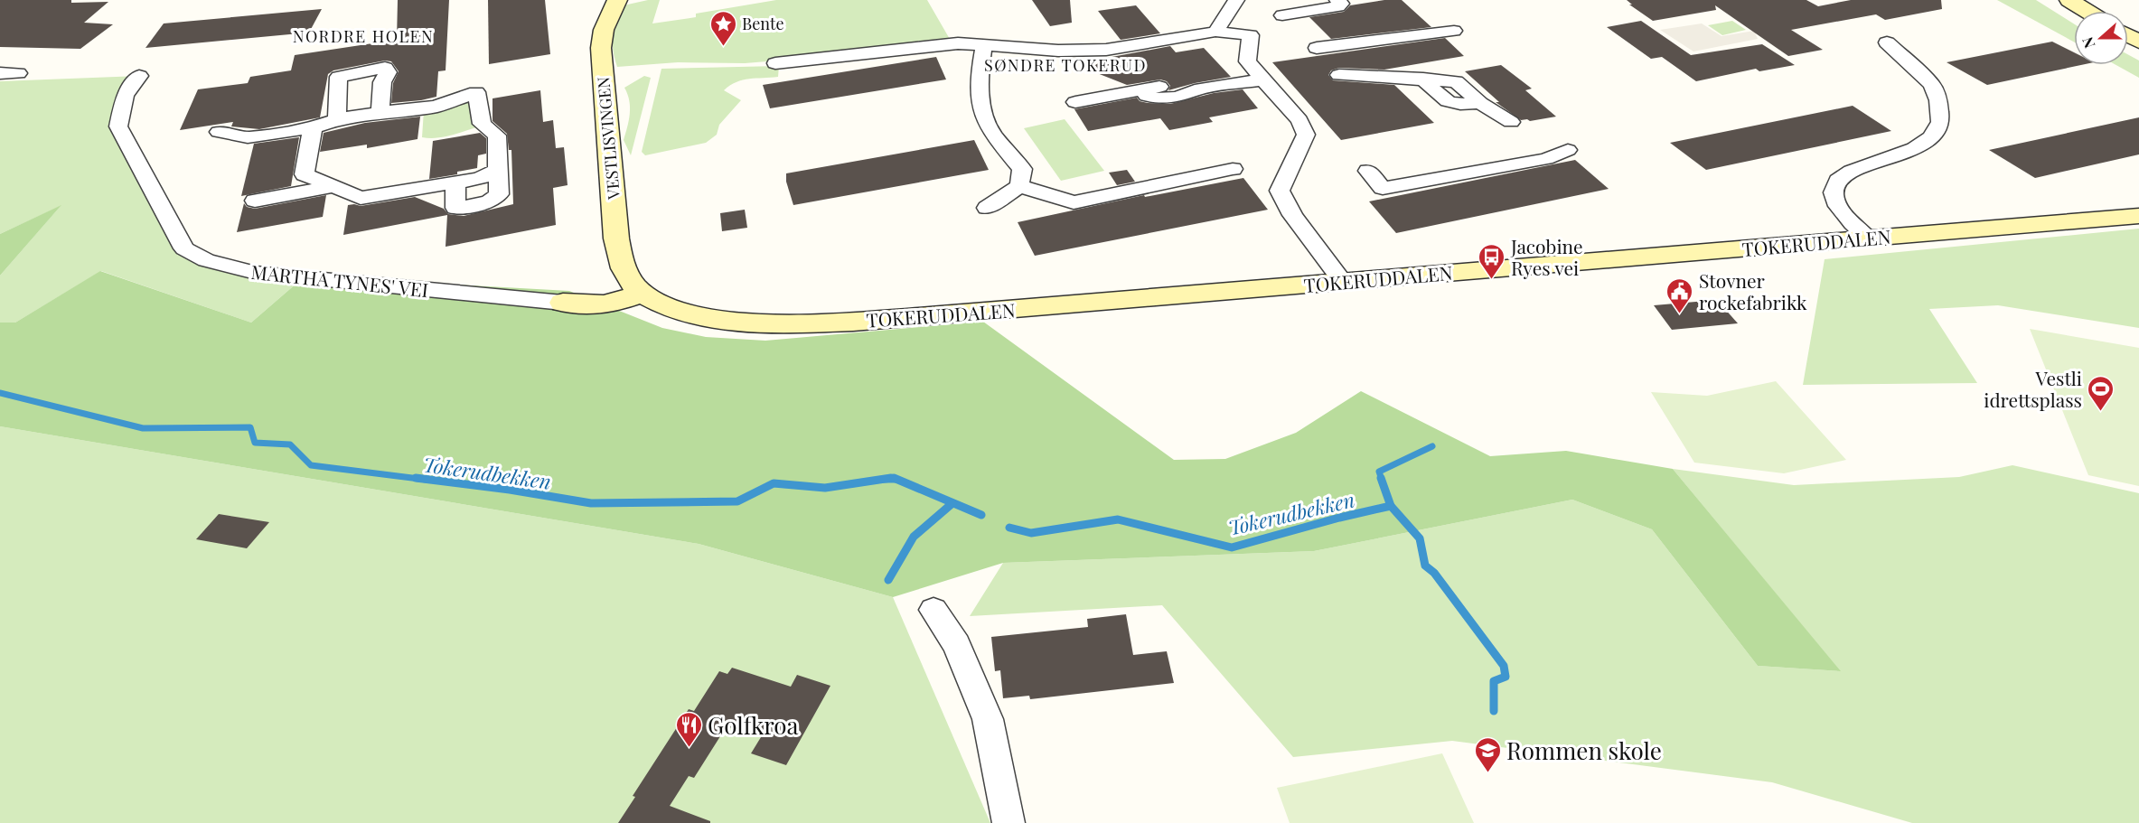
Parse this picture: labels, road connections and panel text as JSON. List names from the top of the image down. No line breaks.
{"streets":{"street":["VESTLISVINGEN","TOKERUDDALEN","MARTHA TYNES' VEI"]},"crossings":[["VESTLISVINGEN","TOKERUDDALEN"]],"districts":["NORDRE HOLEN","SØNDRE TOKERUD"],"water":["Tokerudbekken"],"places":{"place":["Bente"],"bus stop":["Jacobine Ryes vei"],"public building":["Stovner rockefabrikk"],"sports":["Vestli idrettsplass"],"restaurant":["Golfkroa"],"school or university":["Rommen skole"]},"north":"left"}
